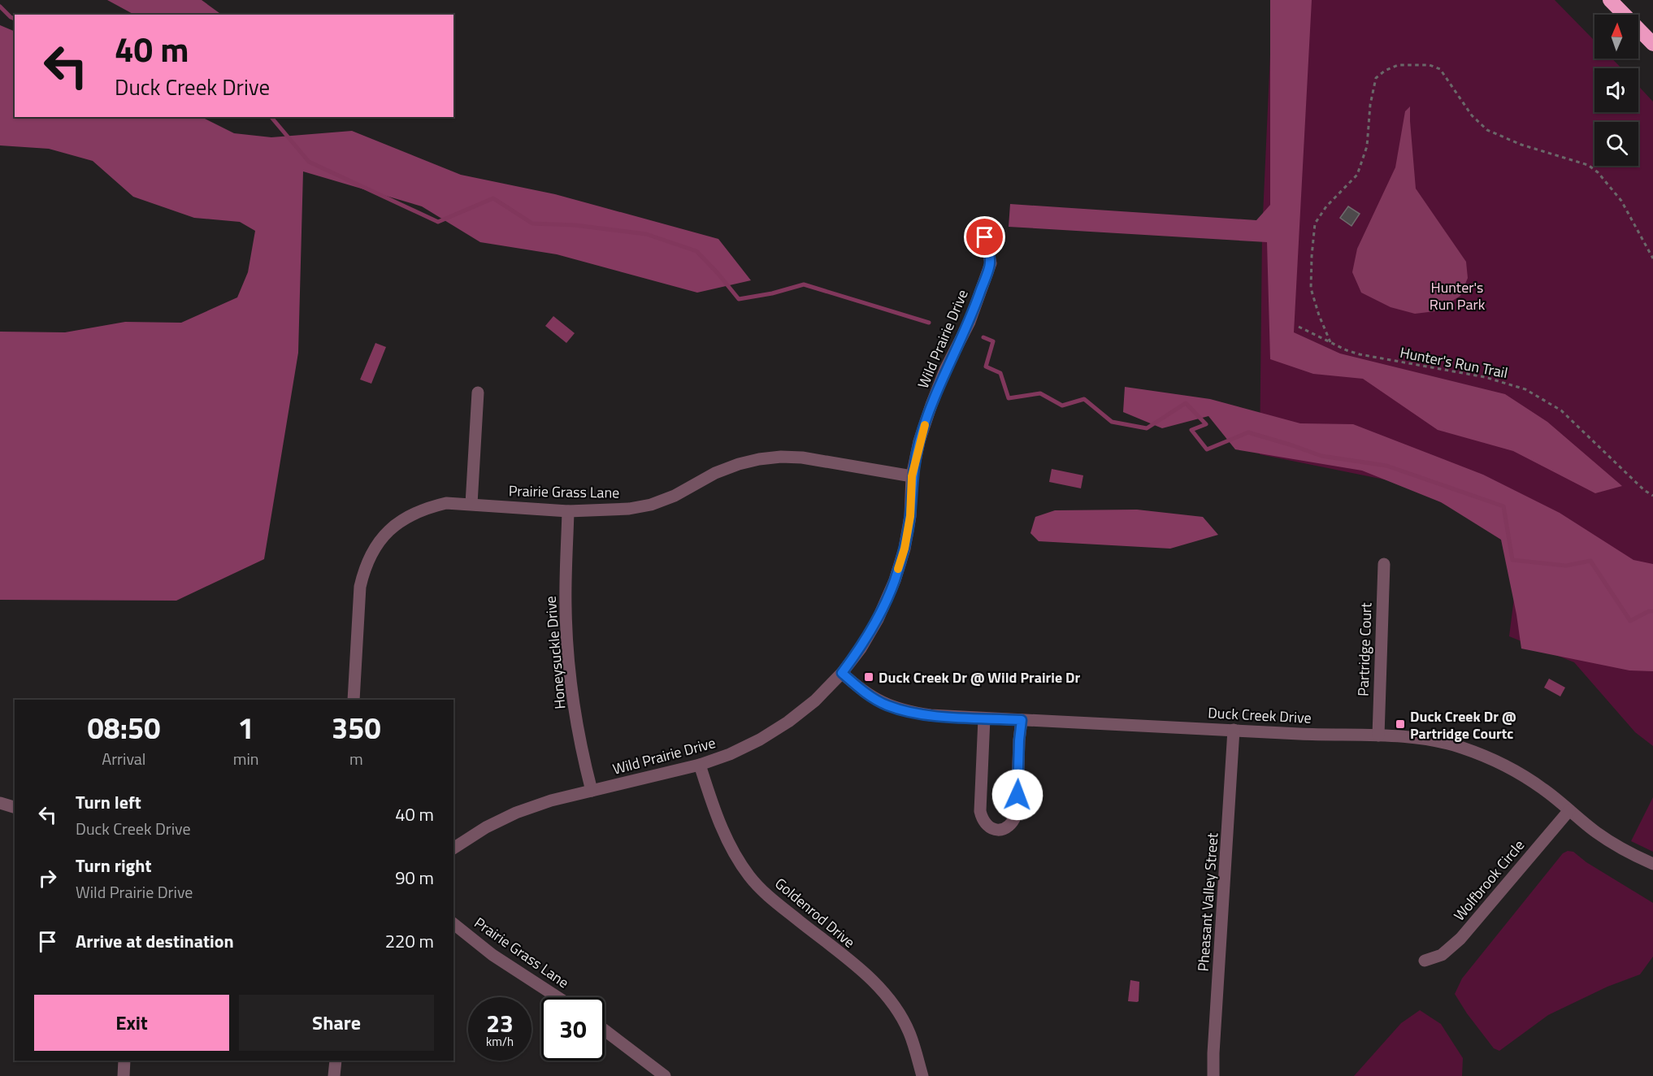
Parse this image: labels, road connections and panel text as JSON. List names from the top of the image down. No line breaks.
{"streets":{"street":["Wild Prairie Drive","Prairie Grass Lane","Partridge Court","Honeysuckle Drive","Duck Creek Drive","Wolfbrook Circle","Pheasant Valley Street","Goldenrod Drive"],"path":["Hunter's Run Trail"]},"crossings":[["Wild Prairie Drive","Prairie Grass Lane"],["Wild Prairie Drive","Honeysuckle Drive"],["Wild Prairie Drive","Duck Creek Drive"],["Wild Prairie Drive","Goldenrod Drive"],["Prairie Grass Lane","Honeysuckle Drive"],["Partridge Court","Duck Creek Drive"],["Duck Creek Drive","Wolfbrook Circle"],["Duck Creek Drive","Pheasant Valley Street"]],"parks":["Hunter's Run Park"],"places":{"transit":["Duck Creek Dr @ Wild Prairie Dr","Duck Creek Dr @ Partridge Courtc"]},"north":"top","page":{"turn":["40 m","Duck Creek Drive"],"eta":["08:50","Arrival","1","min","350","m"],"list":[{"name":"Turn left","note":"Duck Creek Drive","value":"40 m"},{"name":"Turn right","note":"Wild Prairie Drive","value":"90 m"},{"name":"Arrive at destination","value":"220 m"}],"buttons":["Exit","Share"],"speed":"23 km/h","limit":"30"}}
